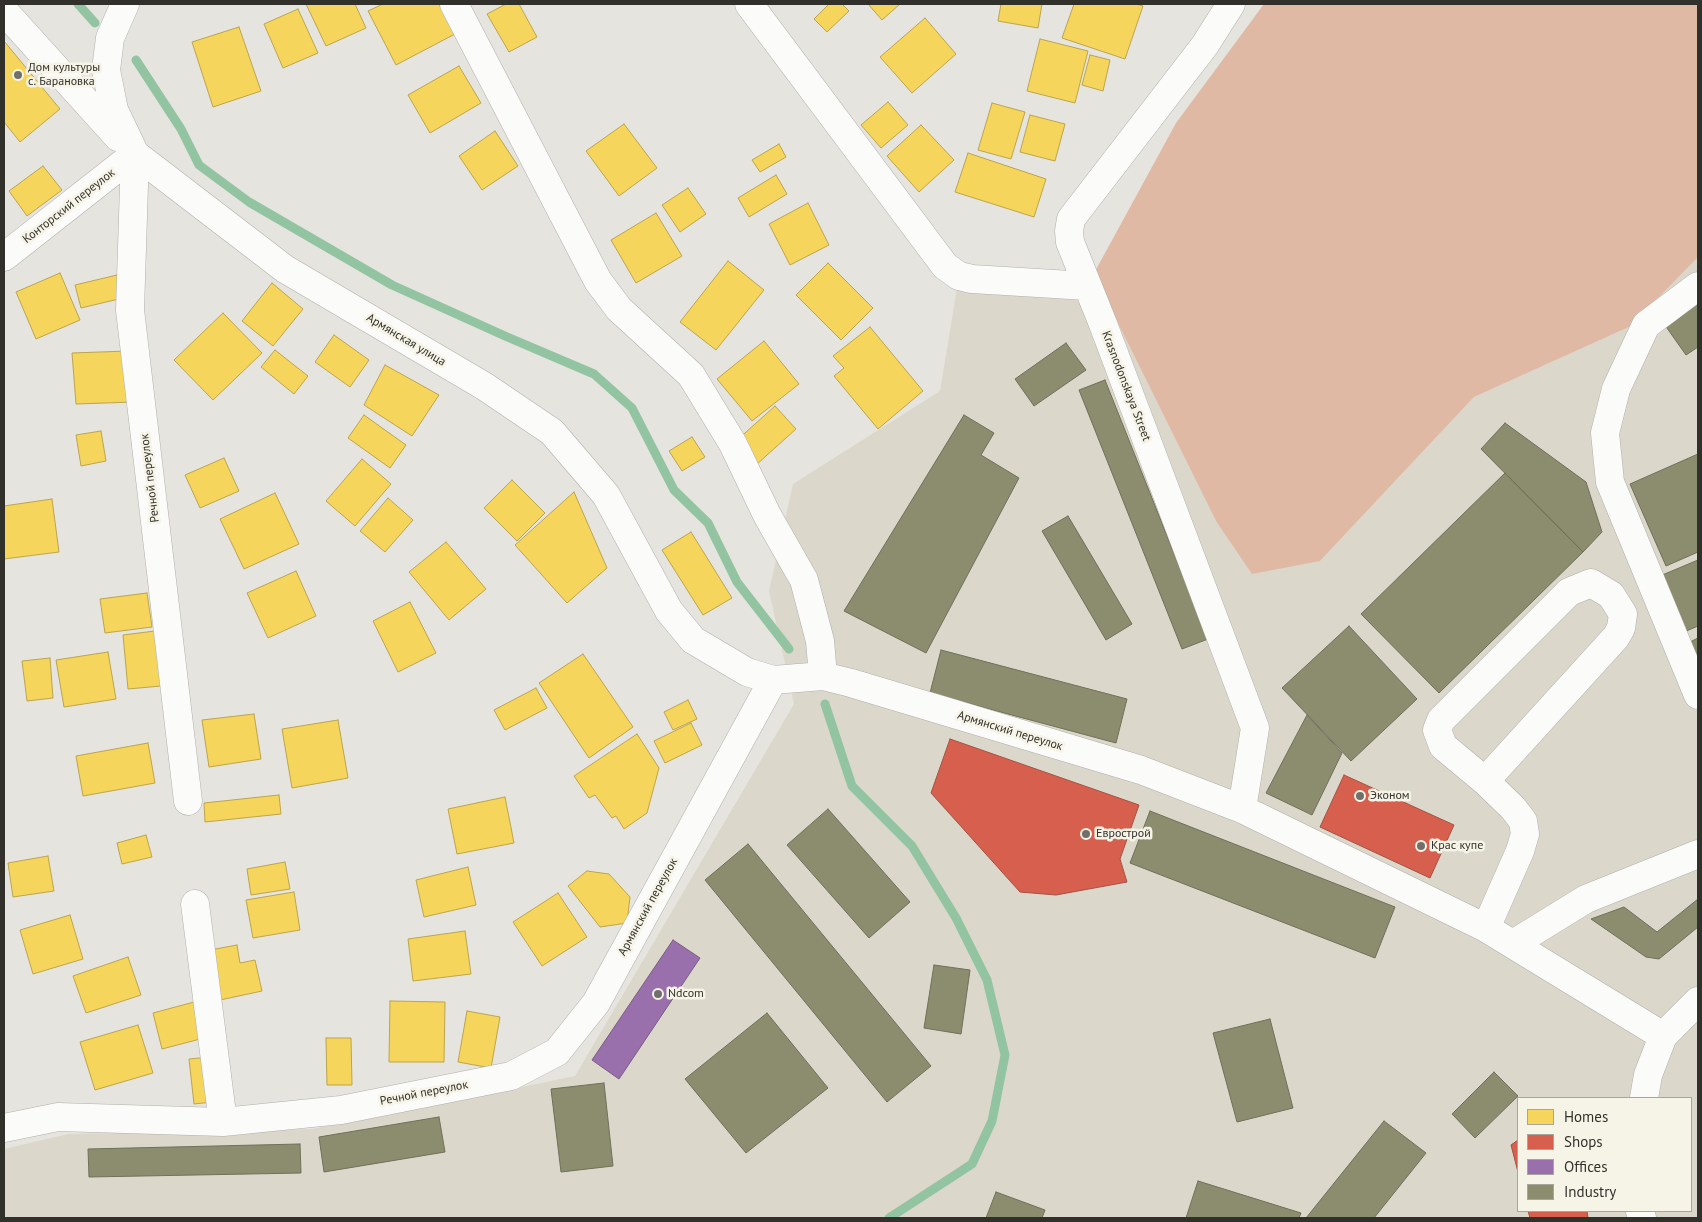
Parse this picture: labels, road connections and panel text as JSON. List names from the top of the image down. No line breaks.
{"streets":{"street":["Конторский переулок","Армянская улица","Krasnodonskaya Street","Речной переулок","Армянский переулок"]},"crossings":[["Конторский переулок","Армянская улица"],["Конторский переулок","Речной переулок"],["Армянская улица","Речной переулок"],["Армянская улица","Армянский переулок"],["Krasnodonskaya Street","Армянский переулок"],["Речной переулок","Армянский переулок"]],"places":["Дом культуры с. Барановка","Эконом","Еврострой","Крас купе","Ndcom"],"legend":["Homes","Shops","Offices","Industry"]}
